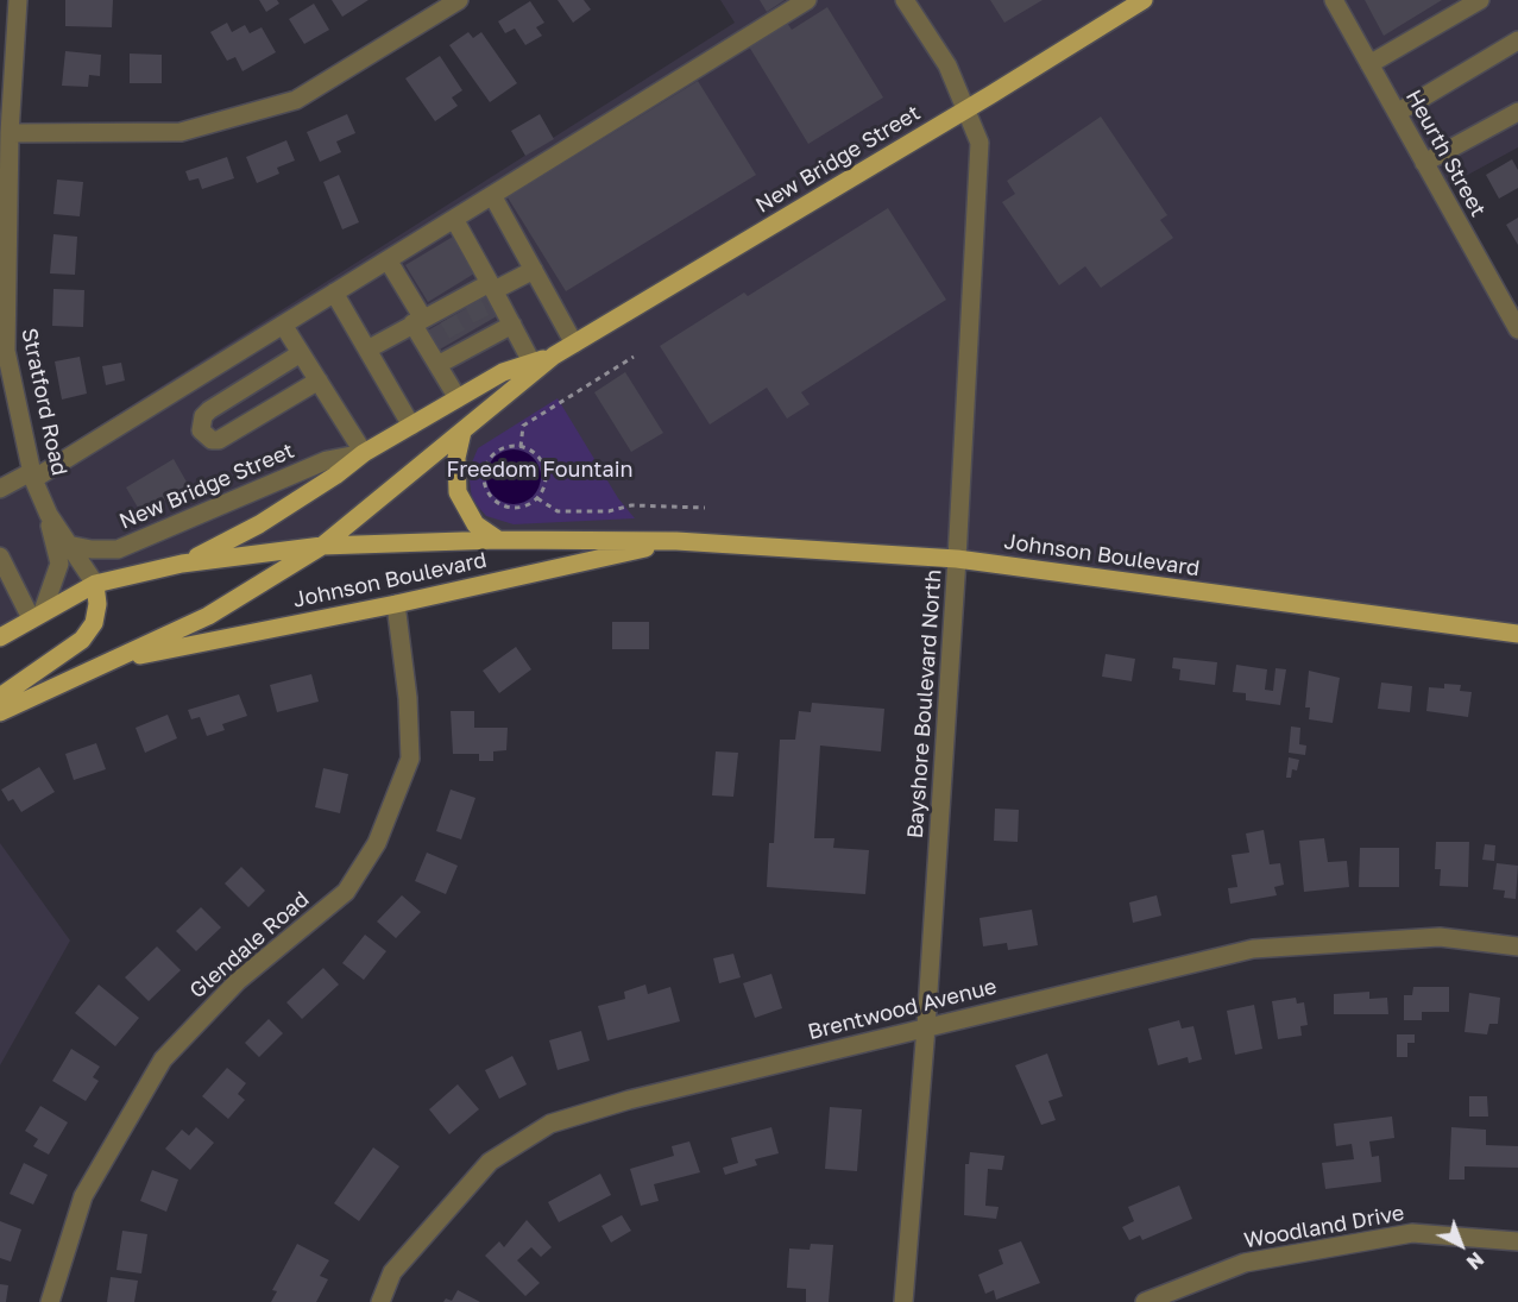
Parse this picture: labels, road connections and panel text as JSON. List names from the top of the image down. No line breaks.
{"streets":{"main road":["New Bridge Street","Johnson Boulevard"],"street":["Heurth Street","Stratford Road","Bayshore Boulevard North","Glendale Road","Brentwood Avenue","Woodland Drive"]},"crossings":[["New Bridge Street","Stratford Road"],["New Bridge Street","Johnson Boulevard"],["New Bridge Street","Bayshore Boulevard North"],["Johnson Boulevard","Bayshore Boulevard North"],["Johnson Boulevard","Glendale Road"],["Bayshore Boulevard North","Brentwood Avenue"]],"parks":["Freedom Fountain"],"north":"bottom right"}
